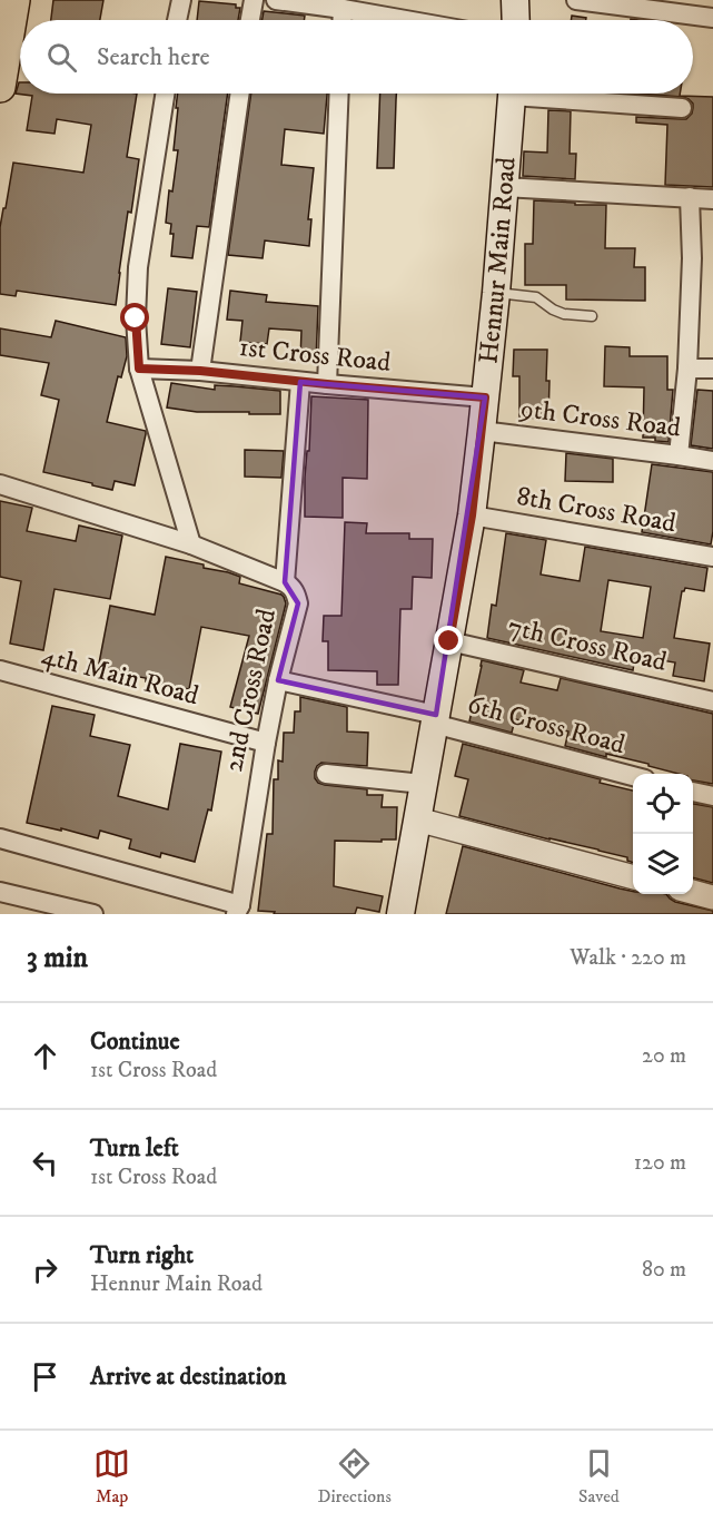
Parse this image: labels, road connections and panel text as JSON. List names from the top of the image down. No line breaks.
{"streets":{"main road":["Hennur Main Road"],"street":["1st Cross Road","9th Cross Road","8th Cross Road","7th Cross Road","4th Main Road","2nd Cross Road","6th Cross Road"]},"crossings":[["Hennur Main Road","1st Cross Road"],["Hennur Main Road","9th Cross Road"],["Hennur Main Road","8th Cross Road"],["Hennur Main Road","7th Cross Road"],["Hennur Main Road","6th Cross Road"],["4th Main Road","2nd Cross Road"],["2nd Cross Road","6th Cross Road"]],"page":{"search":"Search here","heading":["3 min","Walk · 220 m"],"list":[["Continue","1st Cross Road","20 m"],["Turn left","1st Cross Road","120 m"],["Turn right","Hennur Main Road","80 m"],"Arrive at destination"],"nav":["Map","Directions","Saved"]}}
